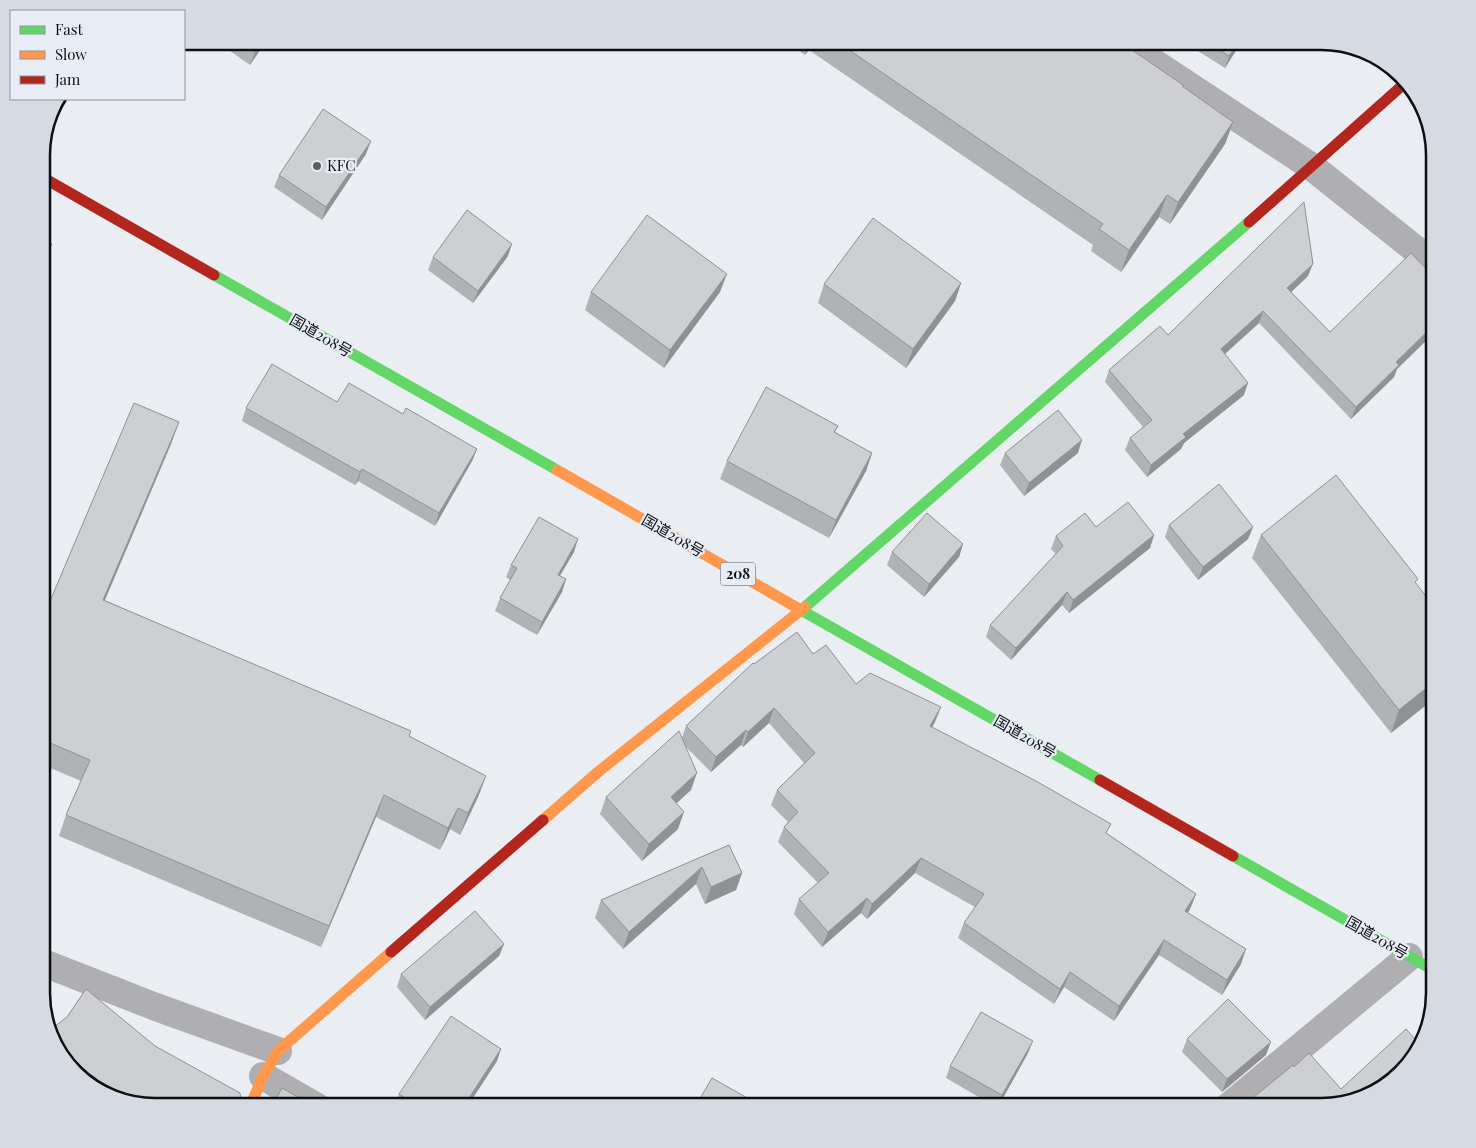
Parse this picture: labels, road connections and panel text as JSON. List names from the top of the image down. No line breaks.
{"streets":{"main road":["国道208号","208"]},"places":["KFC"],"legend":["Fast","Slow","Jam"]}
